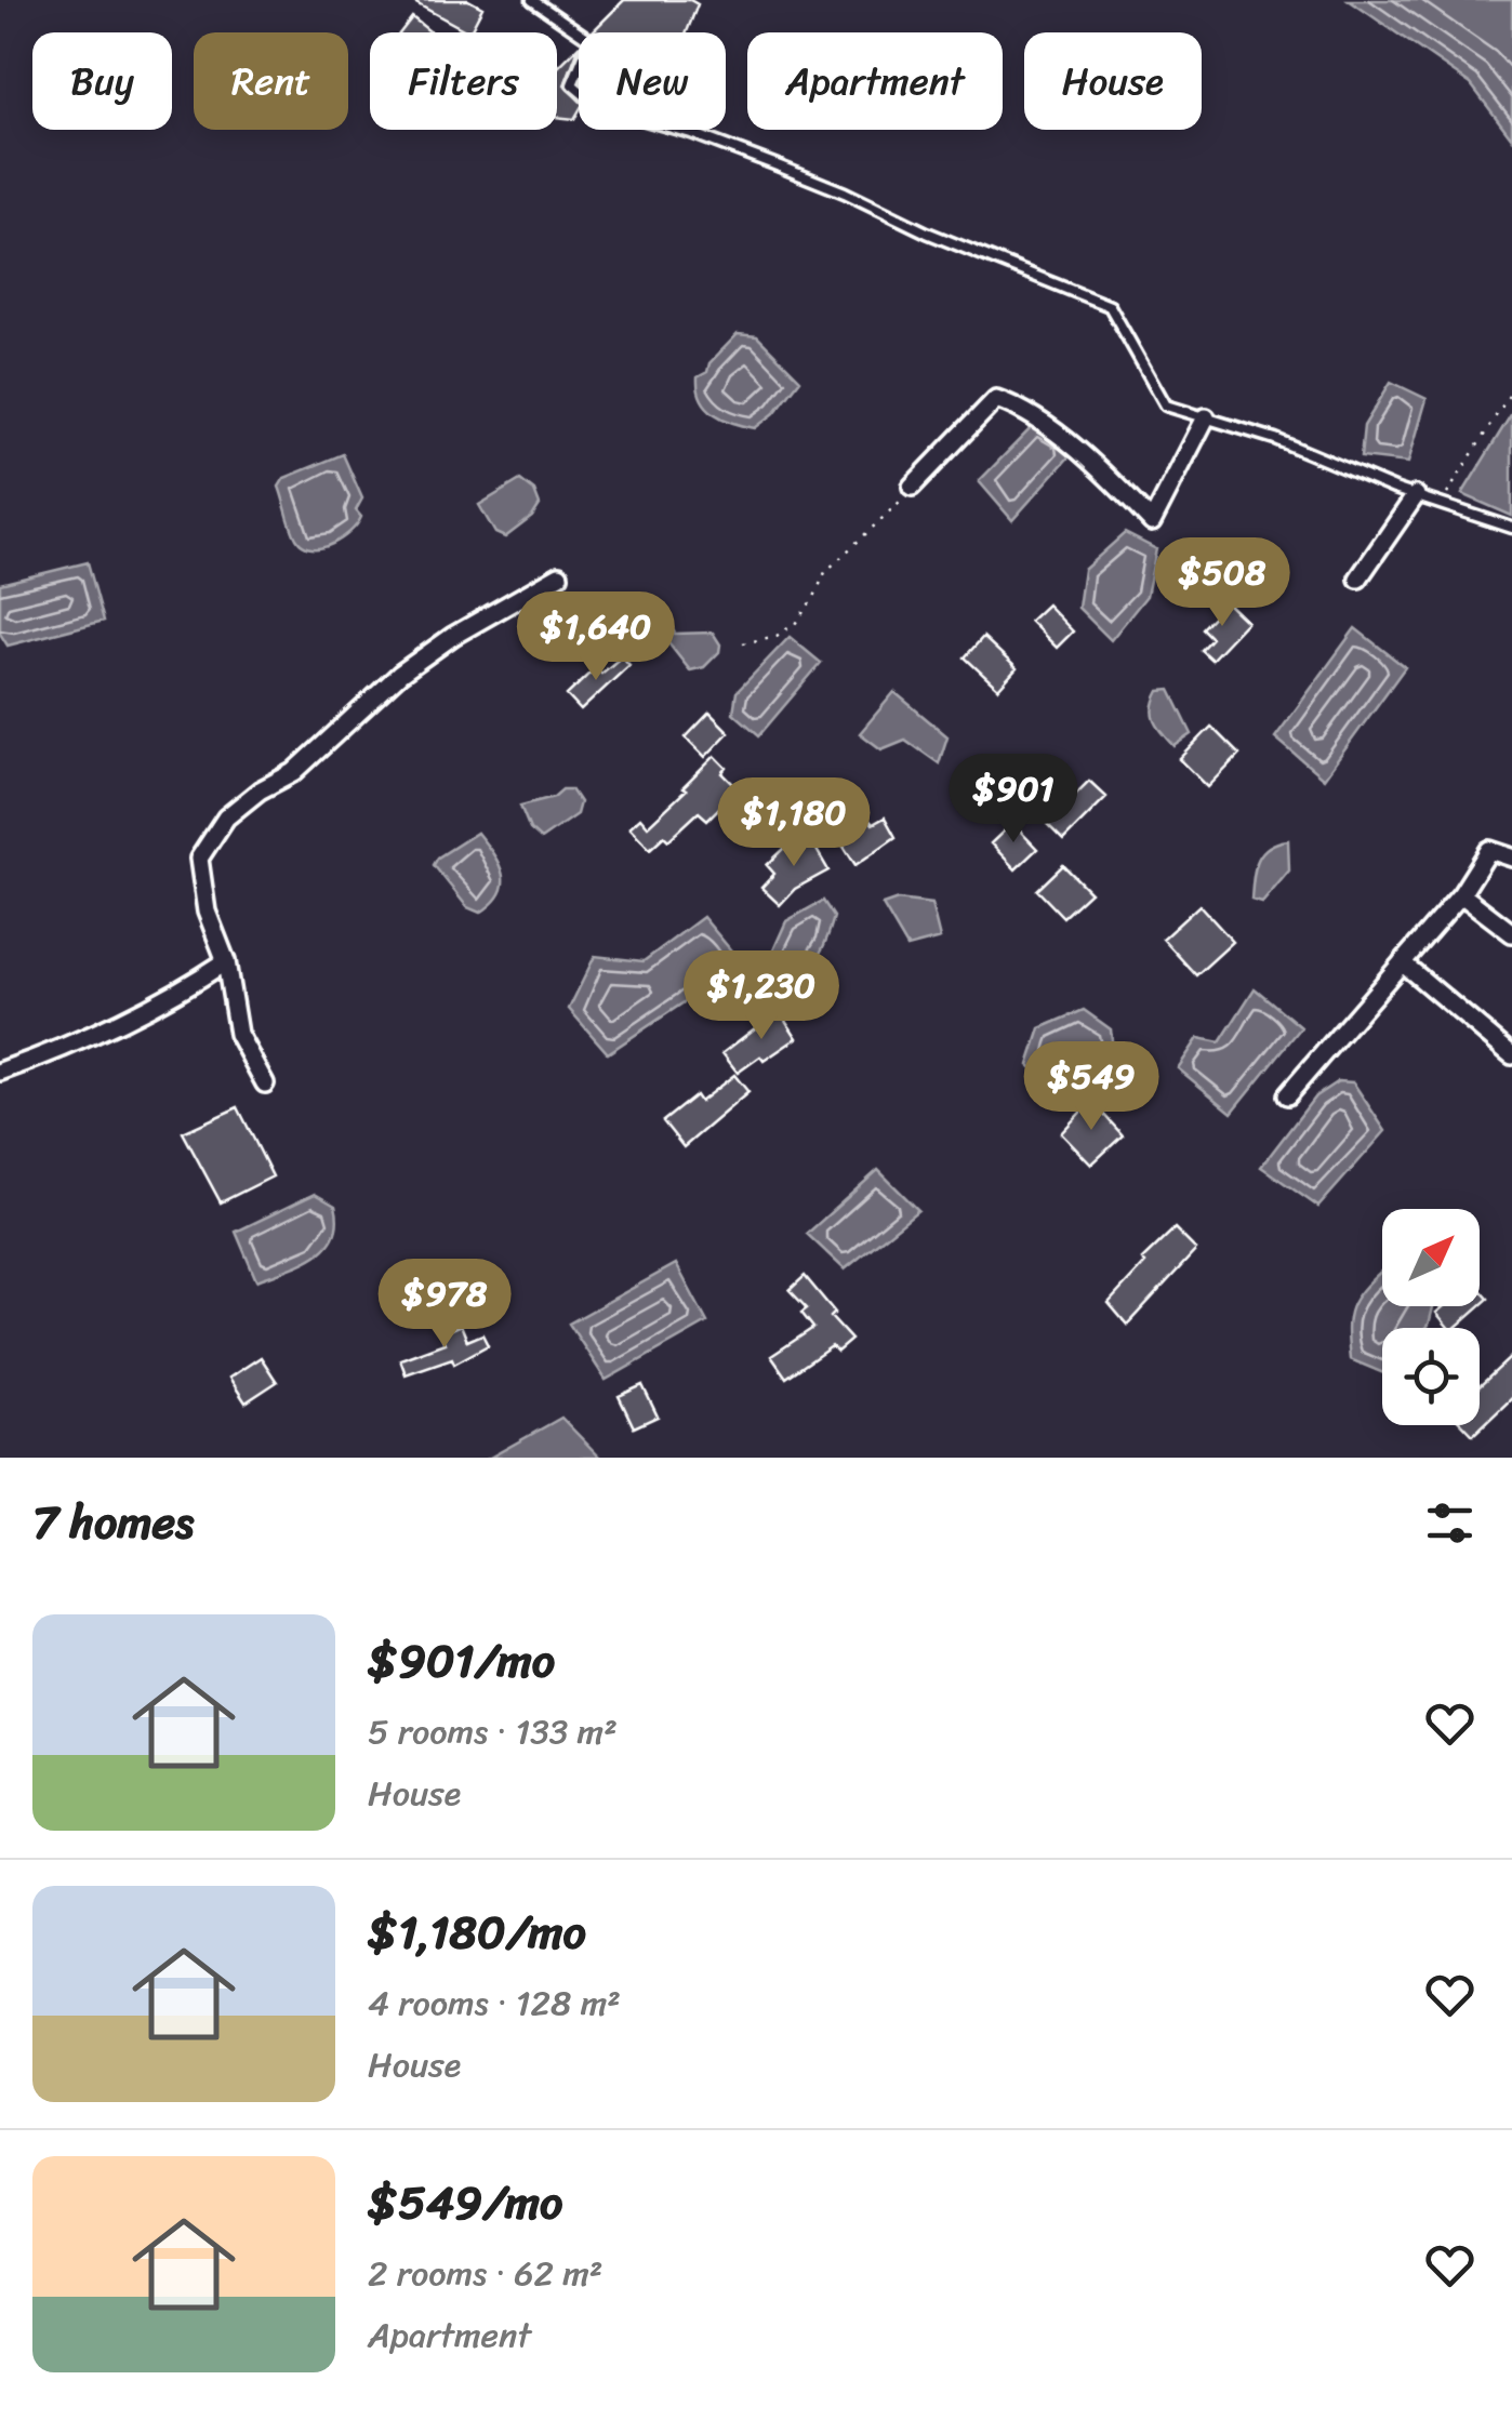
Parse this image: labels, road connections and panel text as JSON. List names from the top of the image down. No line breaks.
{"north":"top right","page":{"chip":["Buy","Rent","Filters","New","Apartment","House"],"price":["$508","$1,640","$901","$1,180","$1,230","$549","$978"],"heading":"7 homes","list":[{"name":"$901/mo","note":"5 rooms · 133 m² · House"},{"name":"$1,180/mo","note":"4 rooms · 128 m² · House"},{"name":"$549/mo","note":"2 rooms · 62 m² · Apartment"}]}}
